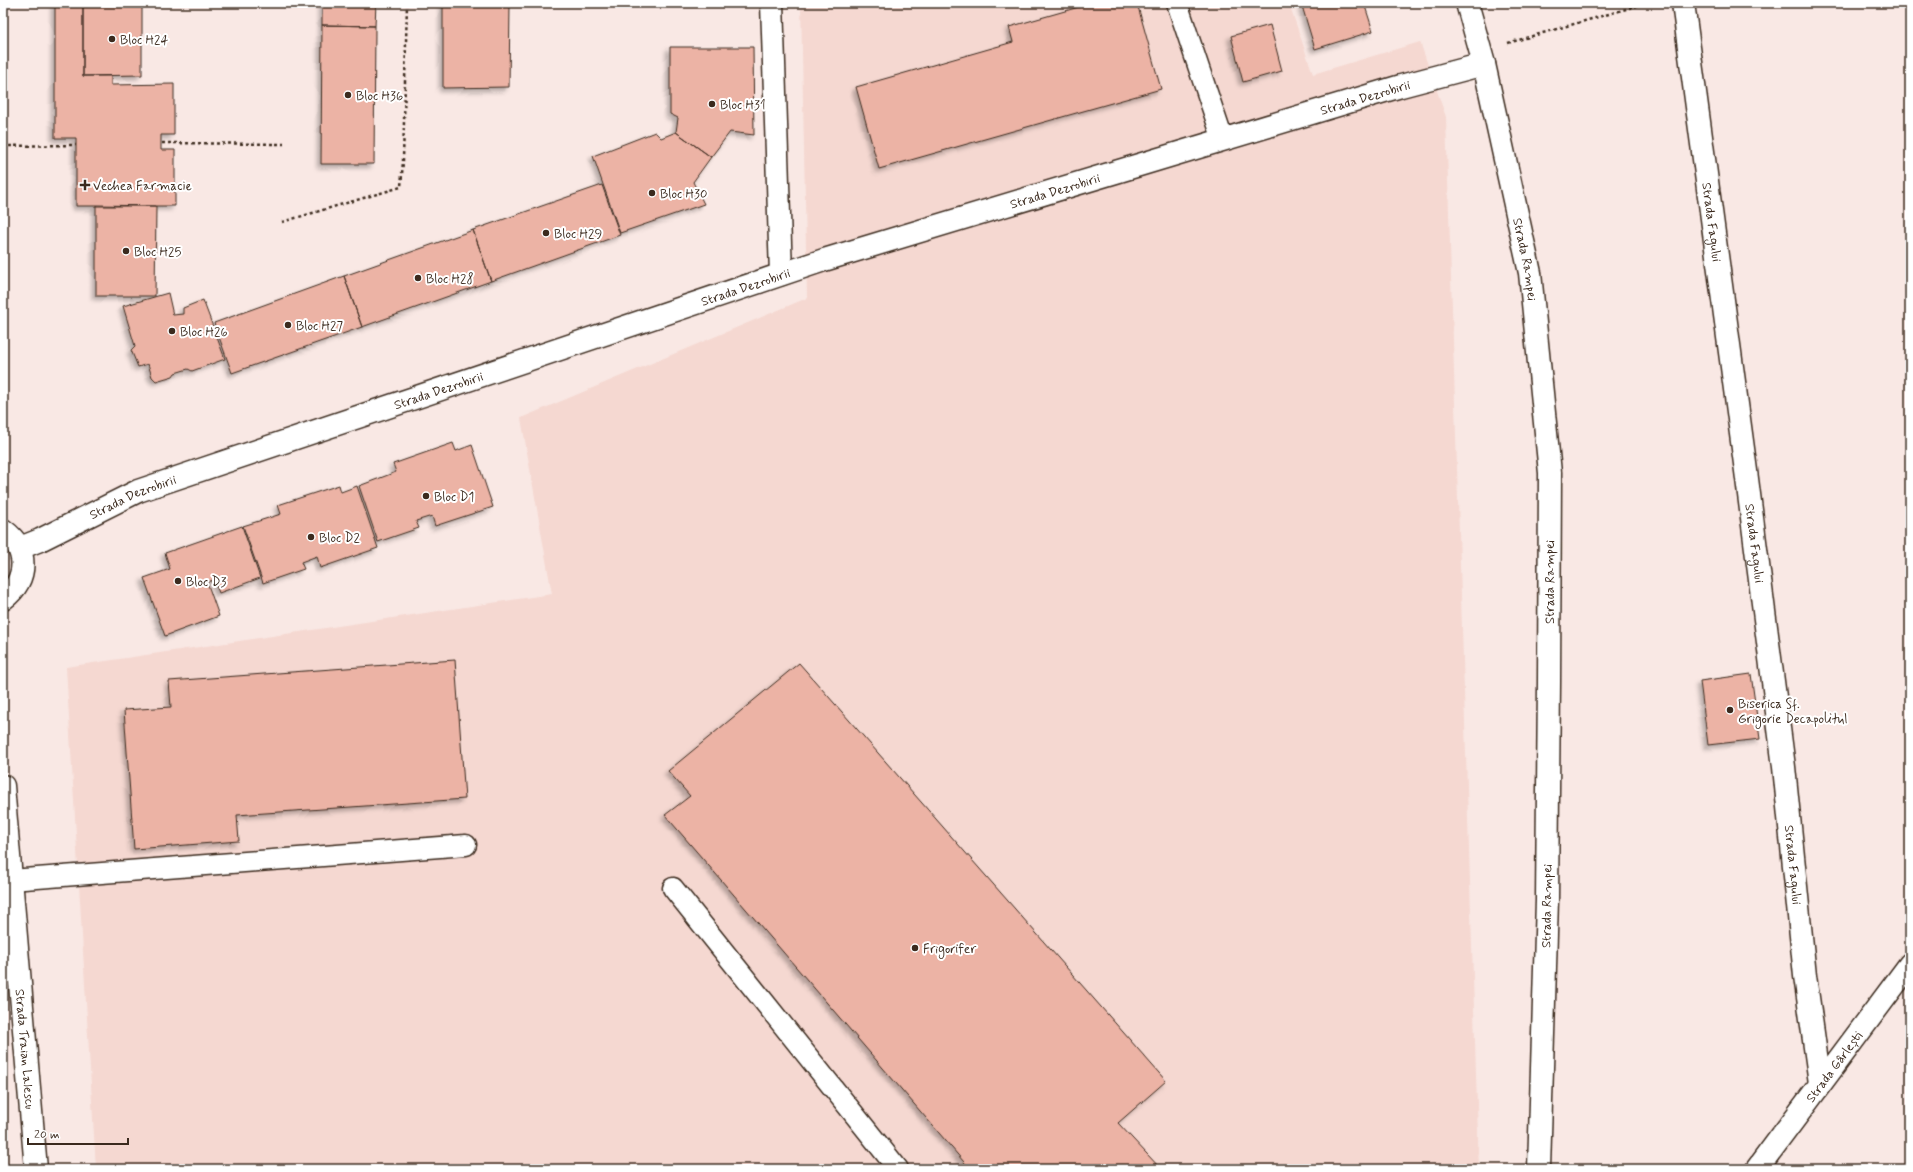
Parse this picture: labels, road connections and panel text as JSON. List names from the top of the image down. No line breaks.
{"streets":{"street":["Strada Dezrobirii","Strada Fagului","Strada Rampei","Strada Traian Lalescu","Strada Gârlești"]},"crossings":[["Strada Dezrobirii","Strada Rampei"],["Strada Fagului","Strada Gârlești"]],"places":{"other":["Bloc H24","Bloc H36","Bloc H31","Bloc H30","Bloc H29","Bloc H25","Bloc H28","Bloc H27","Bloc H26","Bloc D1","Bloc D2","Bloc D3","Biserica Sf. Grigorie Decapolitul","Frigorifer"],"health":["Vechea Farmacie"]},"scale_bar":"20 m"}
